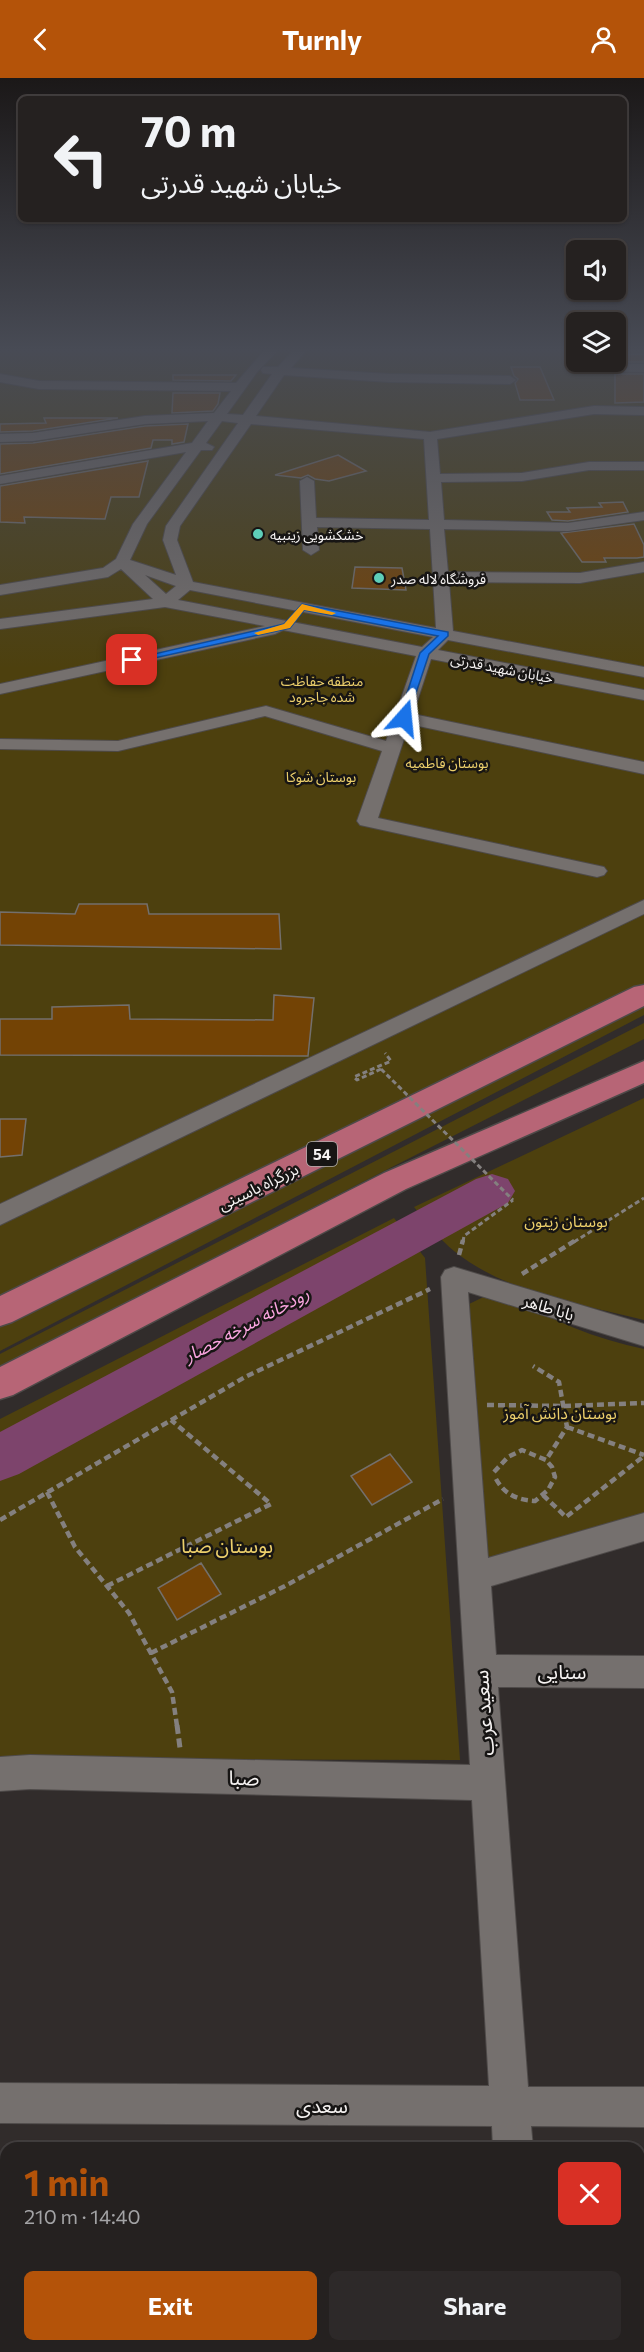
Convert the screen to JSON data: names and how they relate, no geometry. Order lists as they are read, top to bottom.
{
  "streets": {
    "highway": ["54", "بزرگراه یاسینی"],
    "street": [
      "خیابان شهید قدرتی",
      "بابا طاهر",
      "سنایی",
      "سعید عرب",
      "صبا",
      "سعدی"
    ]
  },
  "crossings": [
    ["بابا طاهر", "سعید عرب"],
    ["سنایی", "سعید عرب"],
    ["سعید عرب", "صبا"],
    ["سعید عرب", "سعدی"]
  ],
  "water": ["رودخانه سرخه حصار"],
  "parks": [
    "منطقه حفاظت شده جاجرود",
    "بوستان فاطمیه",
    "بوستان شوکا",
    "بوستان زیتون",
    "بوستان دانش آموز",
    "بوستان صبا"
  ],
  "places": ["خشکشویی زینبیه", "فروشگاه لاله صدر"],
  "page": {
    "header": "Turnly",
    "turn": ["70 m", "خیابان شهید قدرتی"],
    "heading": ["1 min", "210 m · 14:40"],
    "buttons": ["Exit", "Share"]
  }
}
